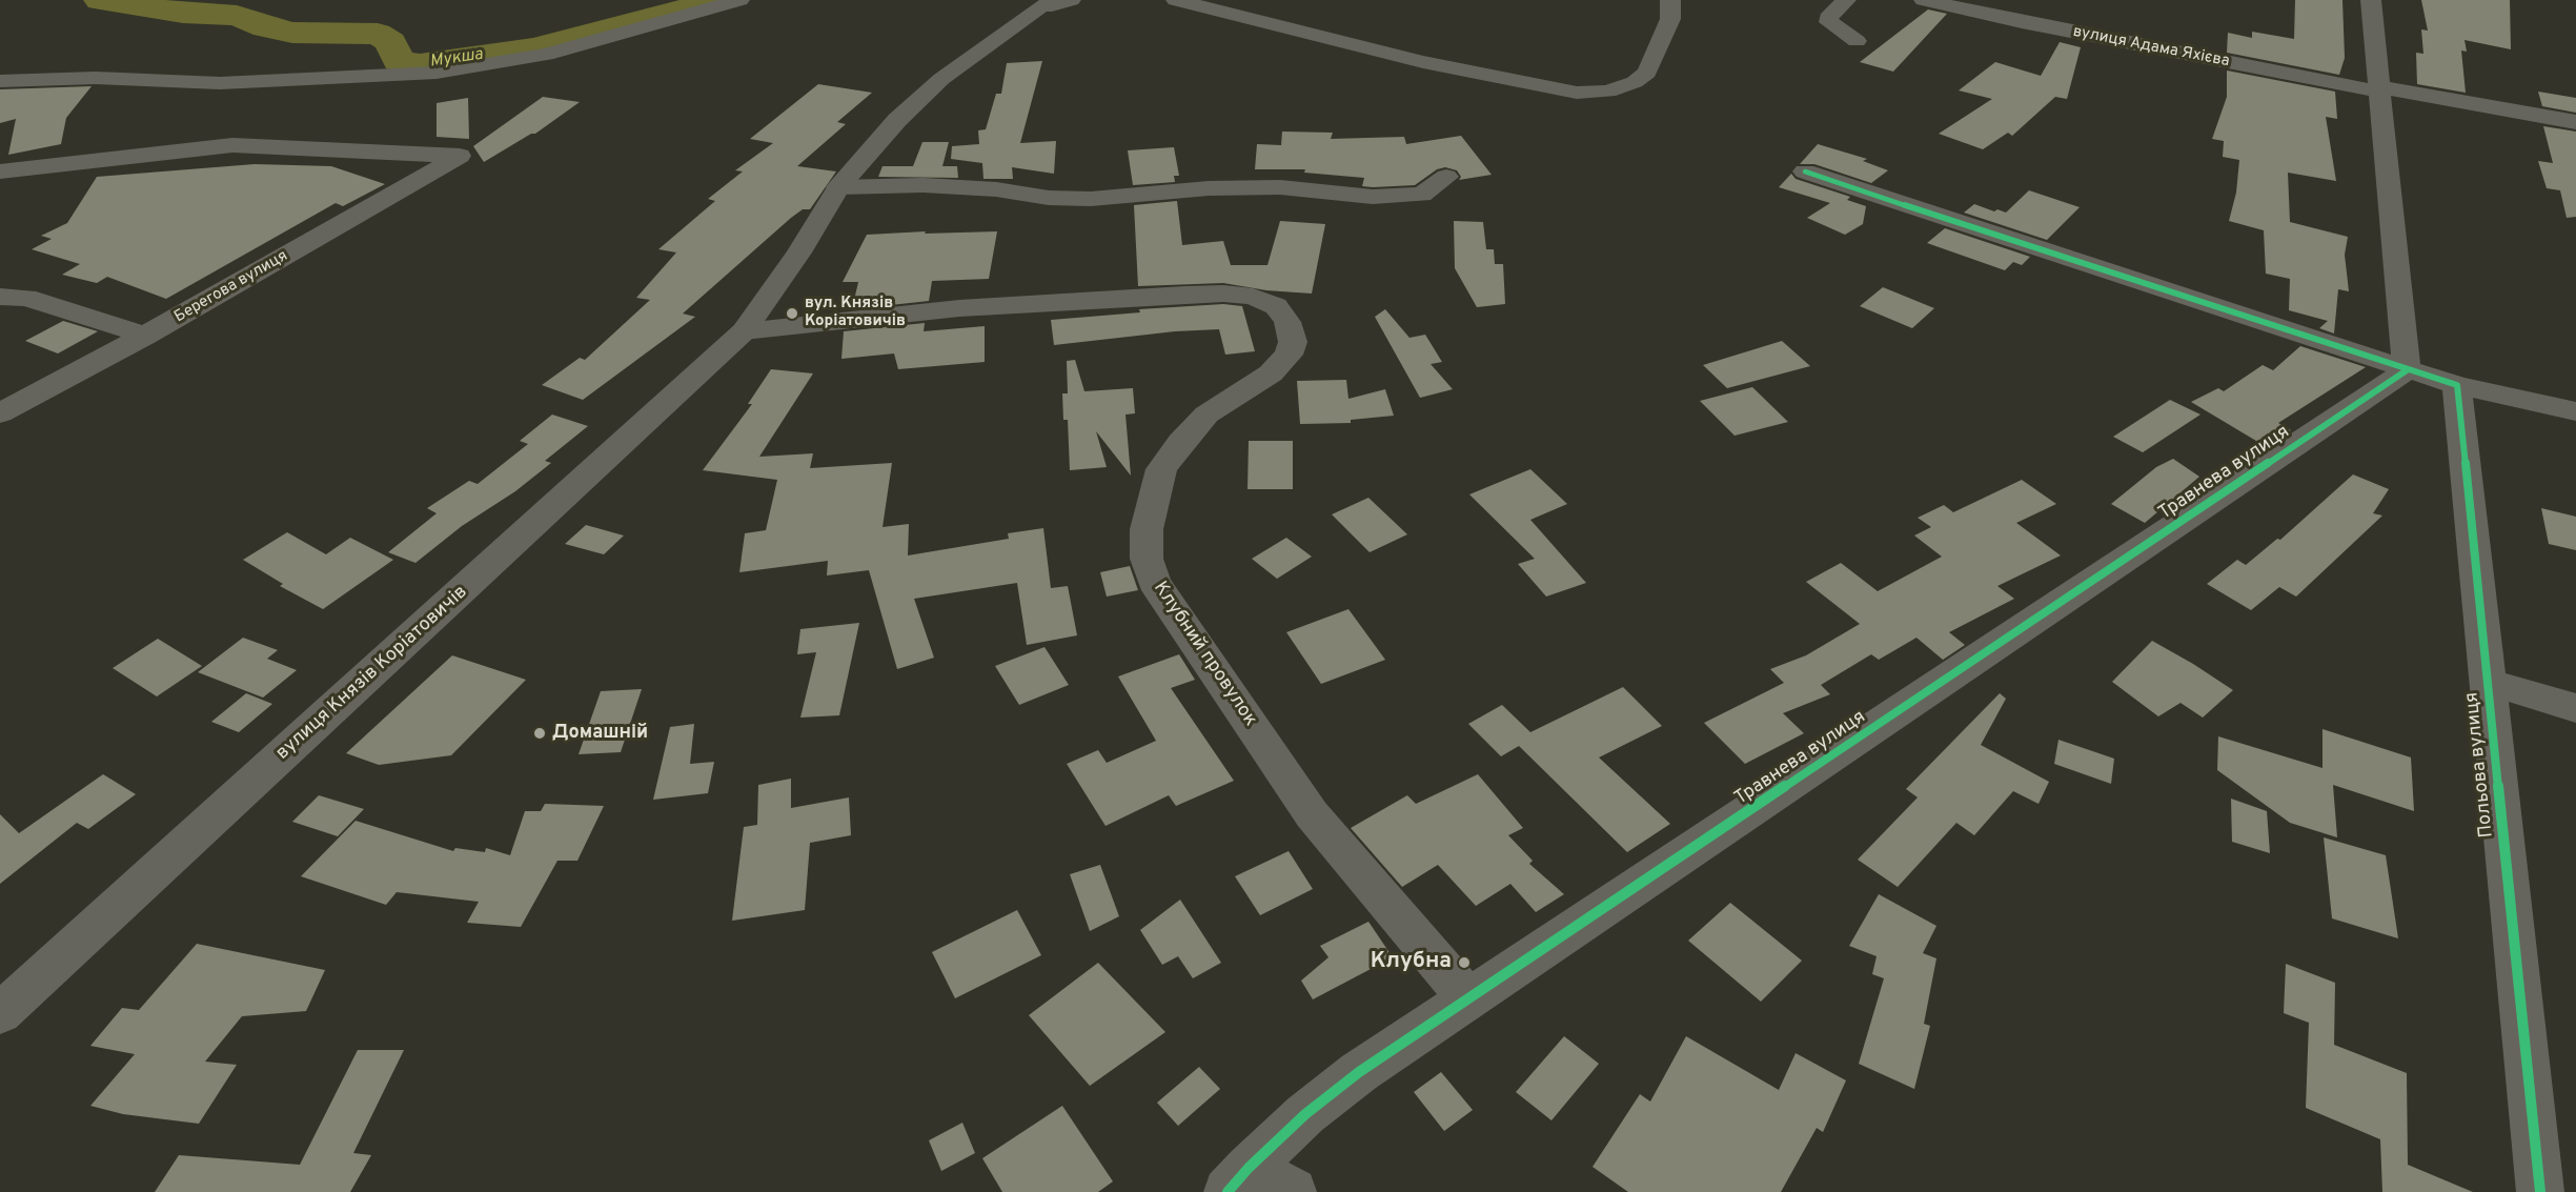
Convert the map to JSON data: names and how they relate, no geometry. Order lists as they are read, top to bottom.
{
  "streets": {
    "street": [
      "вулиця Адама Яхієва",
      "Берегова вулиця",
      "Травнева вулиця",
      "Клубний провулок",
      "вулиця Князів Коріатовичів",
      "Польова вулиця"
    ]
  },
  "crossings": [
    ["Травнева вулиця", "Клубний провулок"],
    ["Клубний провулок", "вулиця Князів Коріатовичів"]
  ],
  "water": ["Мукша"],
  "places": ["вул. Князів Коріатовичів", "Домашній", "Клубна"]
}
